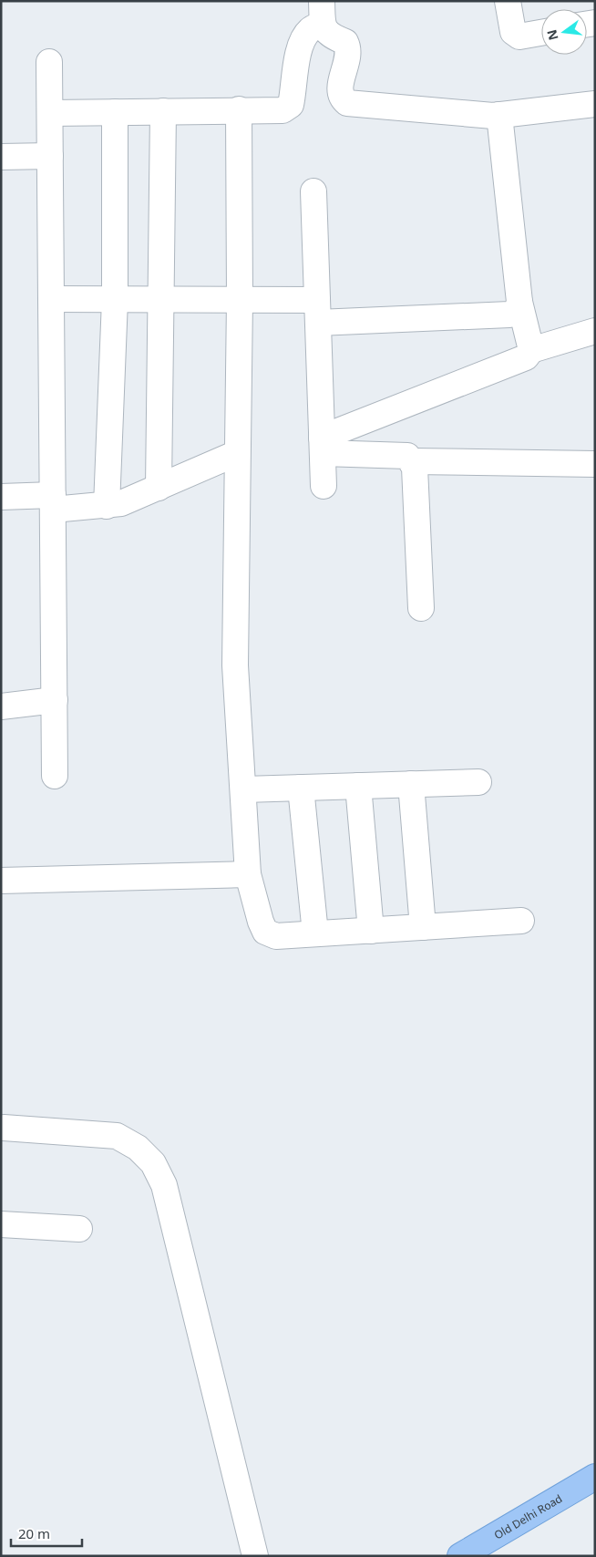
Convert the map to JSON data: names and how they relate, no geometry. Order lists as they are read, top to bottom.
{
  "streets": {
    "main road": ["Old Delhi Road"]
  },
  "scale_bar": "20 m",
  "north": "left"
}
